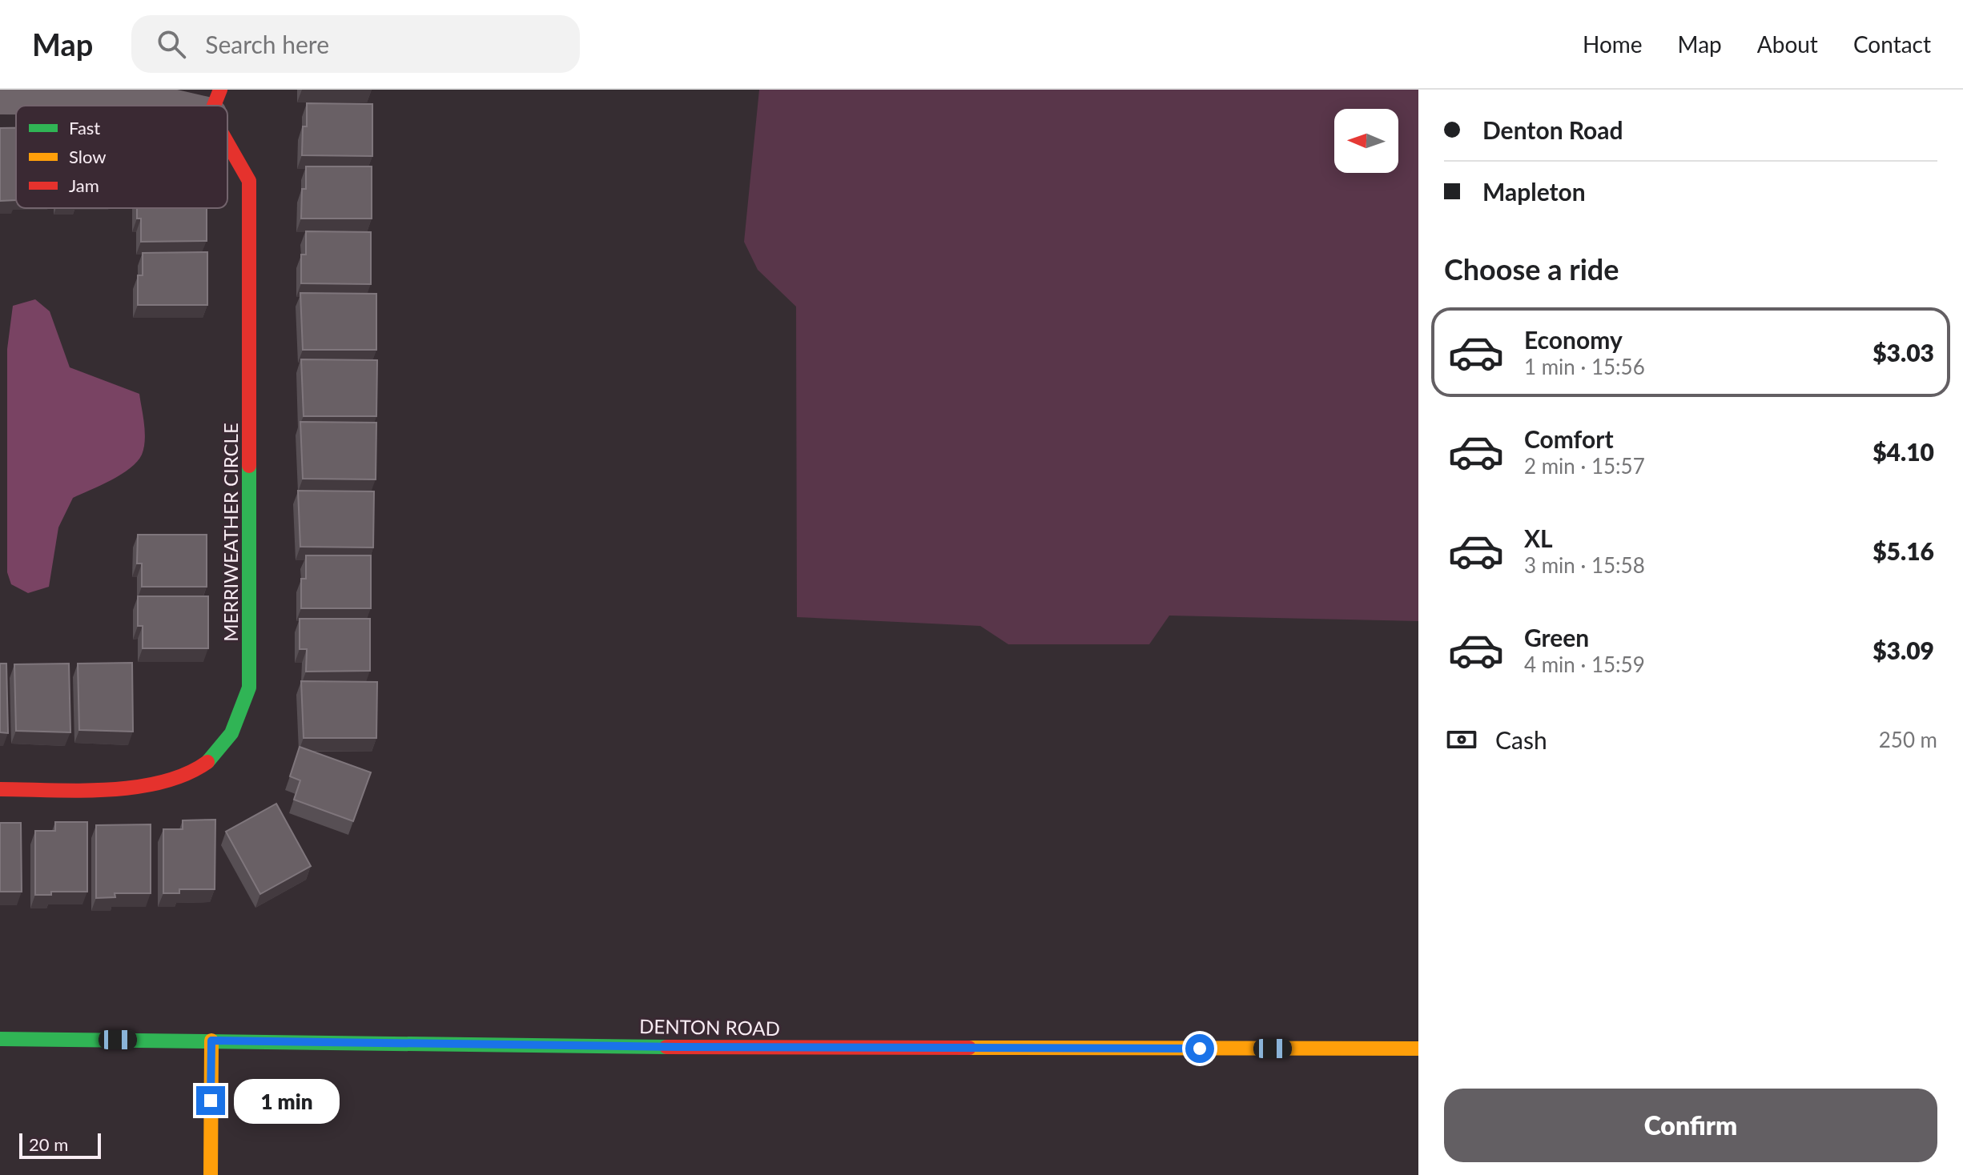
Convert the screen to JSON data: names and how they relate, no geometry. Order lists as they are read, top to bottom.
{
  "streets": {
    "street": ["MERRIWEATHER CIRCLE", "DENTON ROAD"]
  },
  "legend": ["Fast", "Slow", "Jam"],
  "scale_bar": "20 m",
  "north": "left",
  "page": {
    "header": "Map",
    "search": "Search here",
    "nav": [
      "Home",
      "Map",
      "About",
      "Contact"
    ],
    "banner": ["Denton Road", "Mapleton"],
    "heading": "Choose a ride",
    "list": [
      {
        "name": "Economy",
        "note": "1 min · 15:56",
        "value": "$3.03"
      },
      {
        "name": "Comfort",
        "note": "2 min · 15:57",
        "value": "$4.10"
      },
      {
        "name": "XL",
        "note": "3 min · 15:58",
        "value": "$5.16"
      },
      {
        "name": "Green",
        "note": "4 min · 15:59",
        "value": "$3.09"
      }
    ],
    "pay": ["Cash", "250 m"],
    "buttons": "Confirm",
    "bubble": "1 min",
    "scale": "20 m"
  }
}
